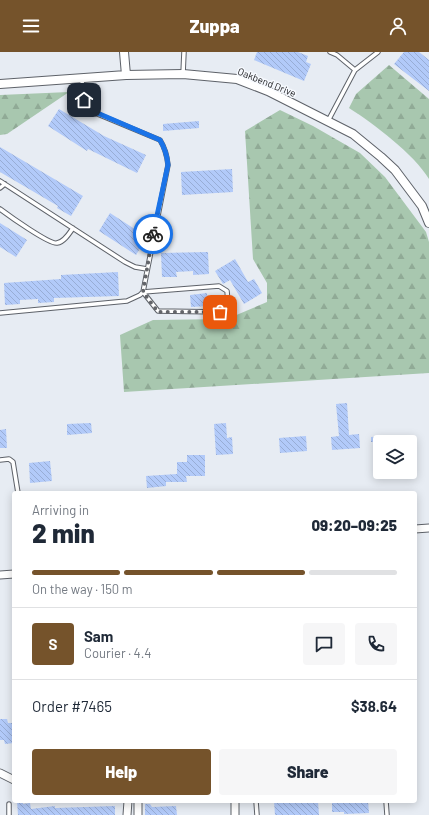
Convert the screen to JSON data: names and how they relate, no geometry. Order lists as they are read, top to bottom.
{
  "streets": {
    "street": ["Oakbend Drive"]
  },
  "page": {
    "header": "Zuppa",
    "heading": ["2 min", "Arriving in", "09:20–09:25"],
    "panel": [
      "Sam",
      "Courier · 4.4",
      "Order #7465",
      "$38.64"
    ],
    "bar": "On the way · 150 m",
    "round": "S",
    "buttons": ["Help", "Share"]
  }
}
